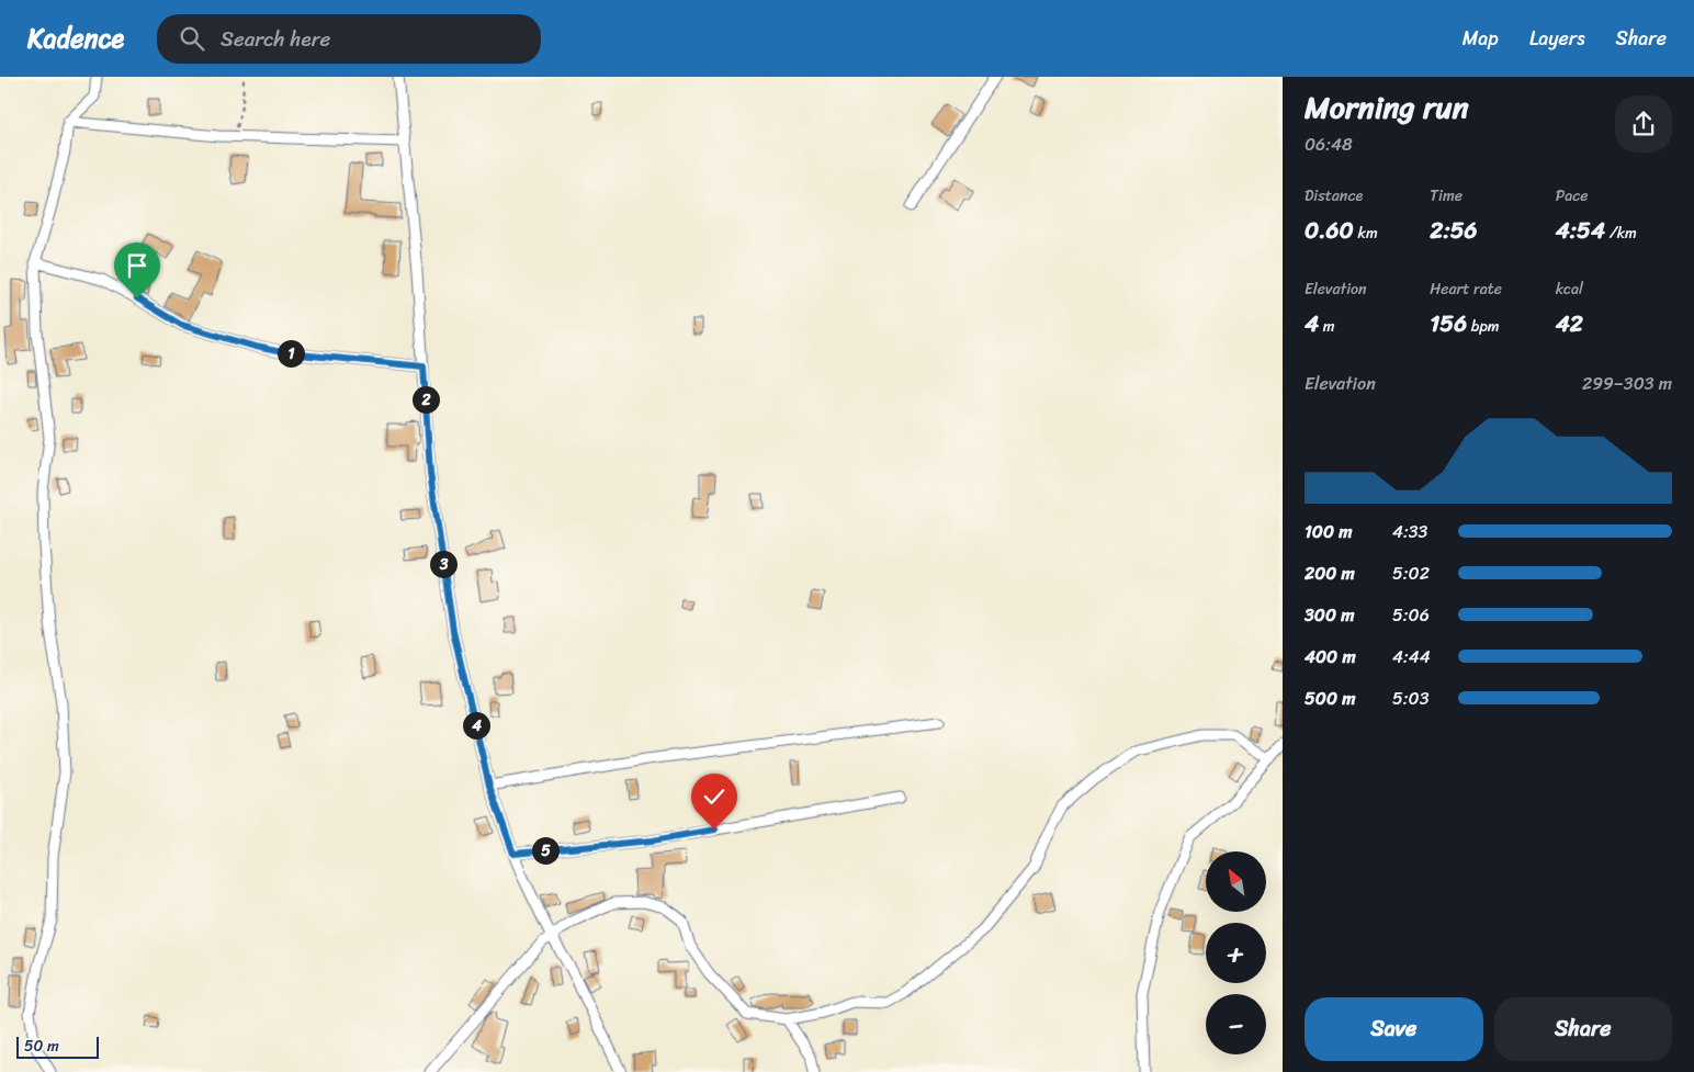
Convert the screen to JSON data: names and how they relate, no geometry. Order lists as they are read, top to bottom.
{
  "scale_bar": "50 m",
  "north": "top left",
  "page": {
    "header": "Kadence",
    "search": "Search here",
    "nav": ["Map", "Layers", "Share"],
    "heading": ["Morning run", "06:48"],
    "stats": [
      ["Distance", "0.60 km"],
      ["Time", "2:56"],
      ["Pace", "4:54 /km"],
      ["Elevation", "4 m"],
      ["Heart rate", "156 bpm"],
      ["kcal", "42"]
    ],
    "pins": [
      "1",
      "2",
      "3",
      "4",
      "5"
    ],
    "chart": ["Elevation", "299–303 m"],
    "list": [
      {
        "name": "100 m",
        "note": "4:33"
      },
      {
        "name": "200 m",
        "note": "5:02"
      },
      {
        "name": "300 m",
        "note": "5:06"
      },
      {
        "name": "400 m",
        "note": "4:44"
      },
      {
        "name": "500 m",
        "note": "5:03"
      }
    ],
    "map_buttons": ["+", "−"],
    "buttons": ["Save", "Share"],
    "scale": "50 m"
  }
}
